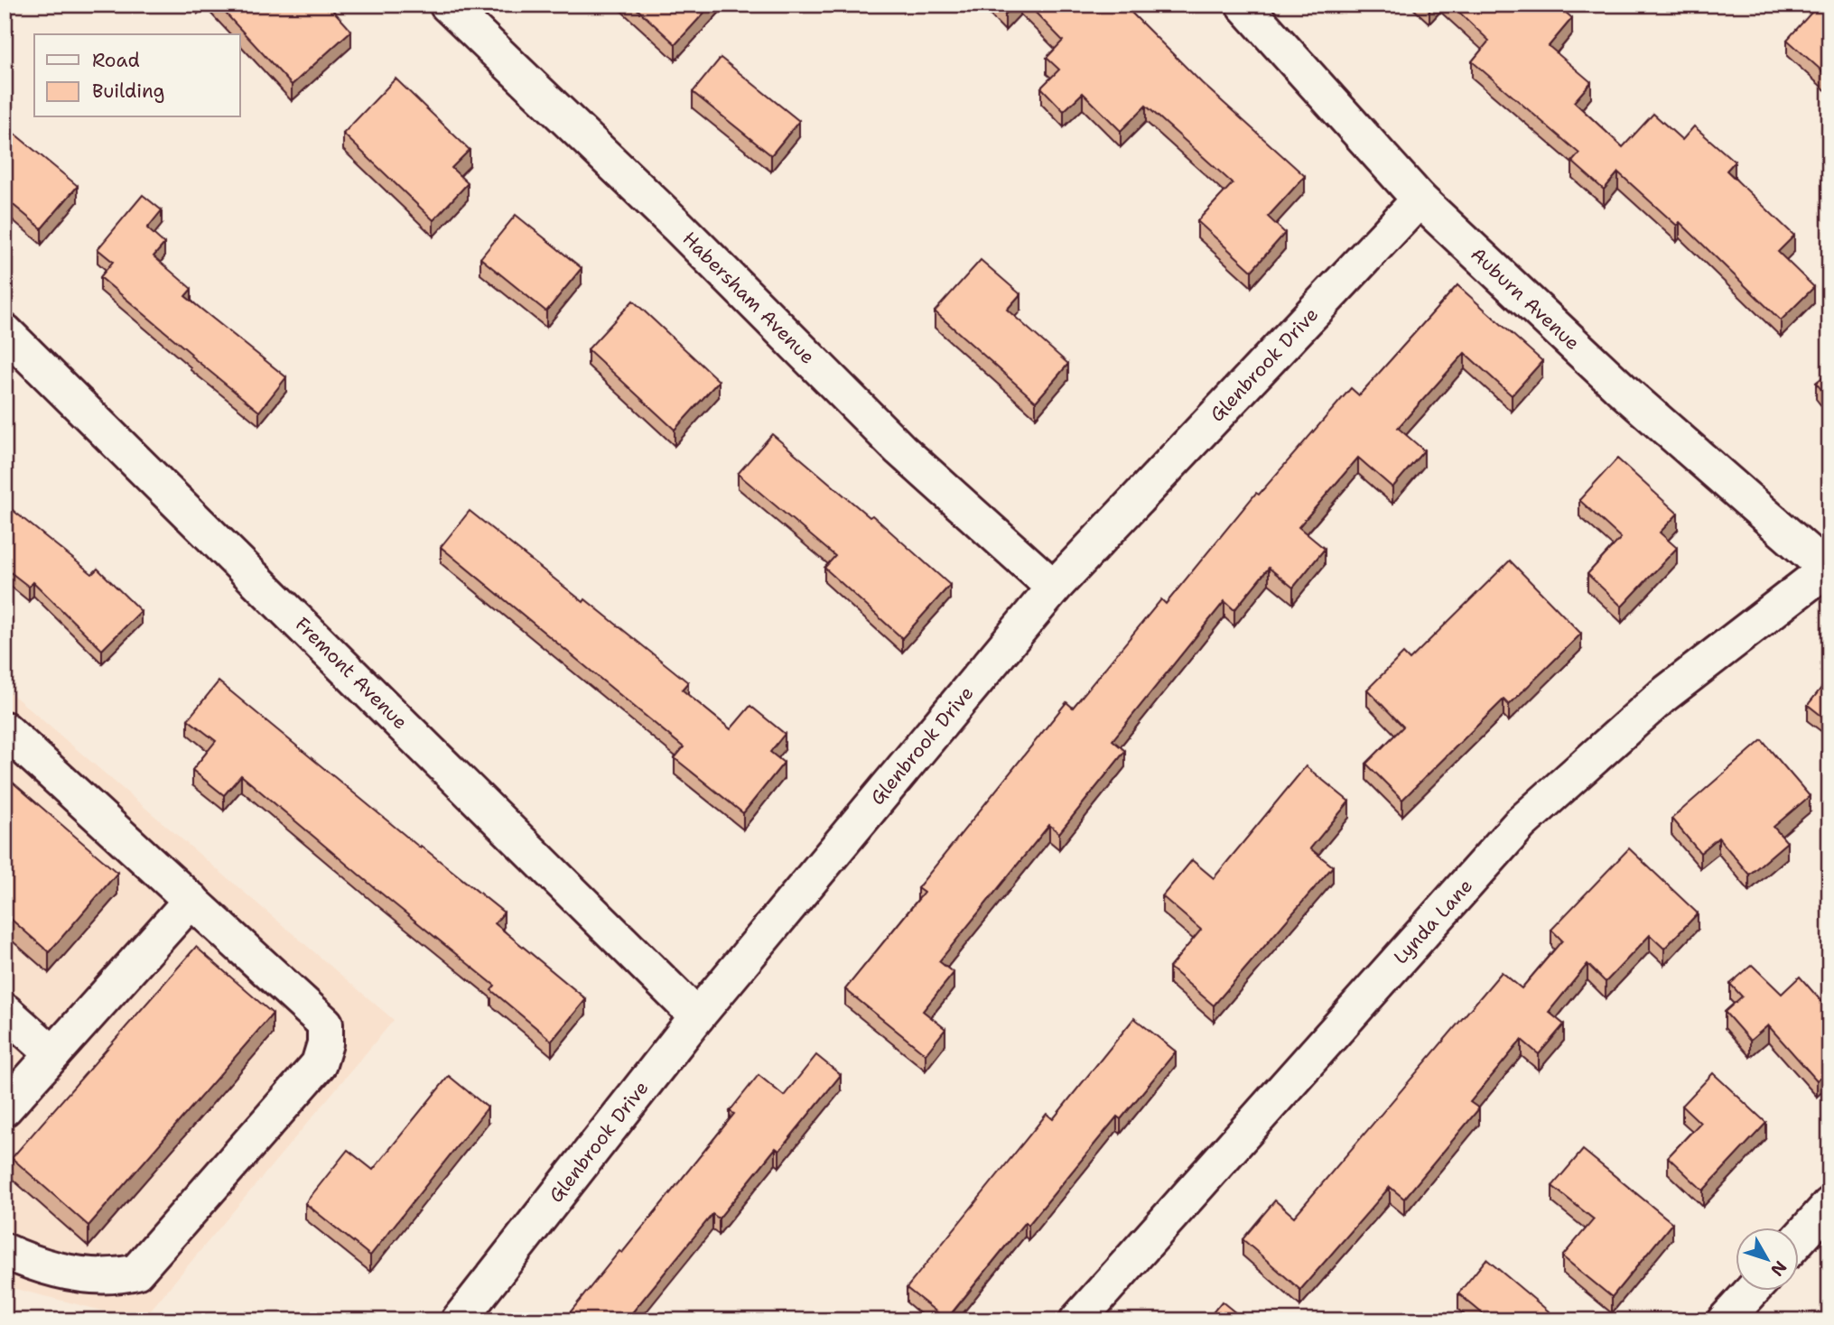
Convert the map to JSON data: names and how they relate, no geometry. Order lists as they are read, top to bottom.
{
  "streets": {
    "street": [
      "Habersham Avenue",
      "Auburn Avenue",
      "Glenbrook Drive",
      "Fremont Avenue",
      "Lynda Lane"
    ]
  },
  "crossings": [
    ["Habersham Avenue", "Glenbrook Drive"],
    ["Auburn Avenue", "Glenbrook Drive"],
    ["Auburn Avenue", "Lynda Lane"],
    ["Glenbrook Drive", "Fremont Avenue"]
  ],
  "legend": ["Road", "Building"],
  "north": "bottom right"
}
